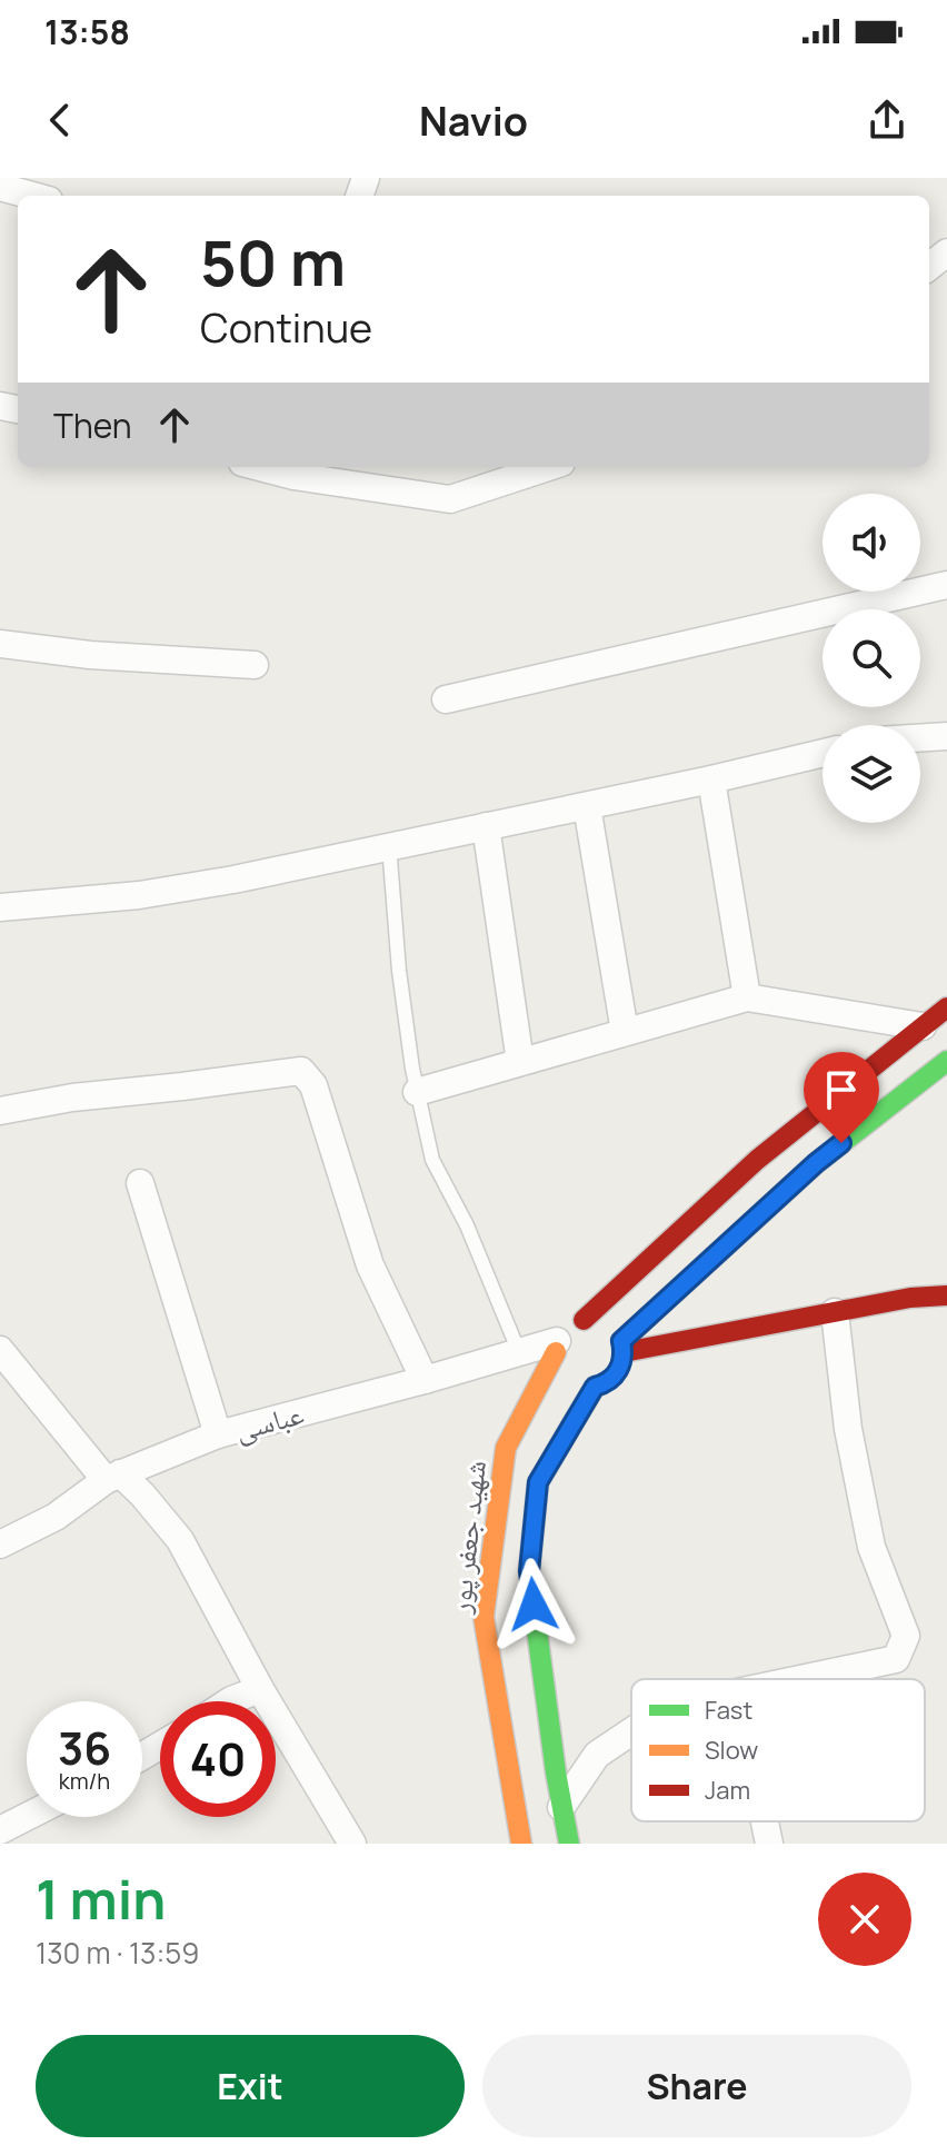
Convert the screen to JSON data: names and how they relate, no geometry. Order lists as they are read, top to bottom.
{
  "streets": {
    "street": ["عباسی", "شهید جعفر پور"]
  },
  "crossings": [
    ["عباسی", "شهید جعفر پور"]
  ],
  "legend": ["Fast", "Slow", "Jam"],
  "page": {
    "status": "13:58",
    "header": "Navio",
    "turn": ["50 m", "Continue"],
    "then": "Then",
    "speed": "36 km/h",
    "limit": "40",
    "heading": ["1 min", "130 m · 13:59"],
    "buttons": ["Exit", "Share"]
  }
}
